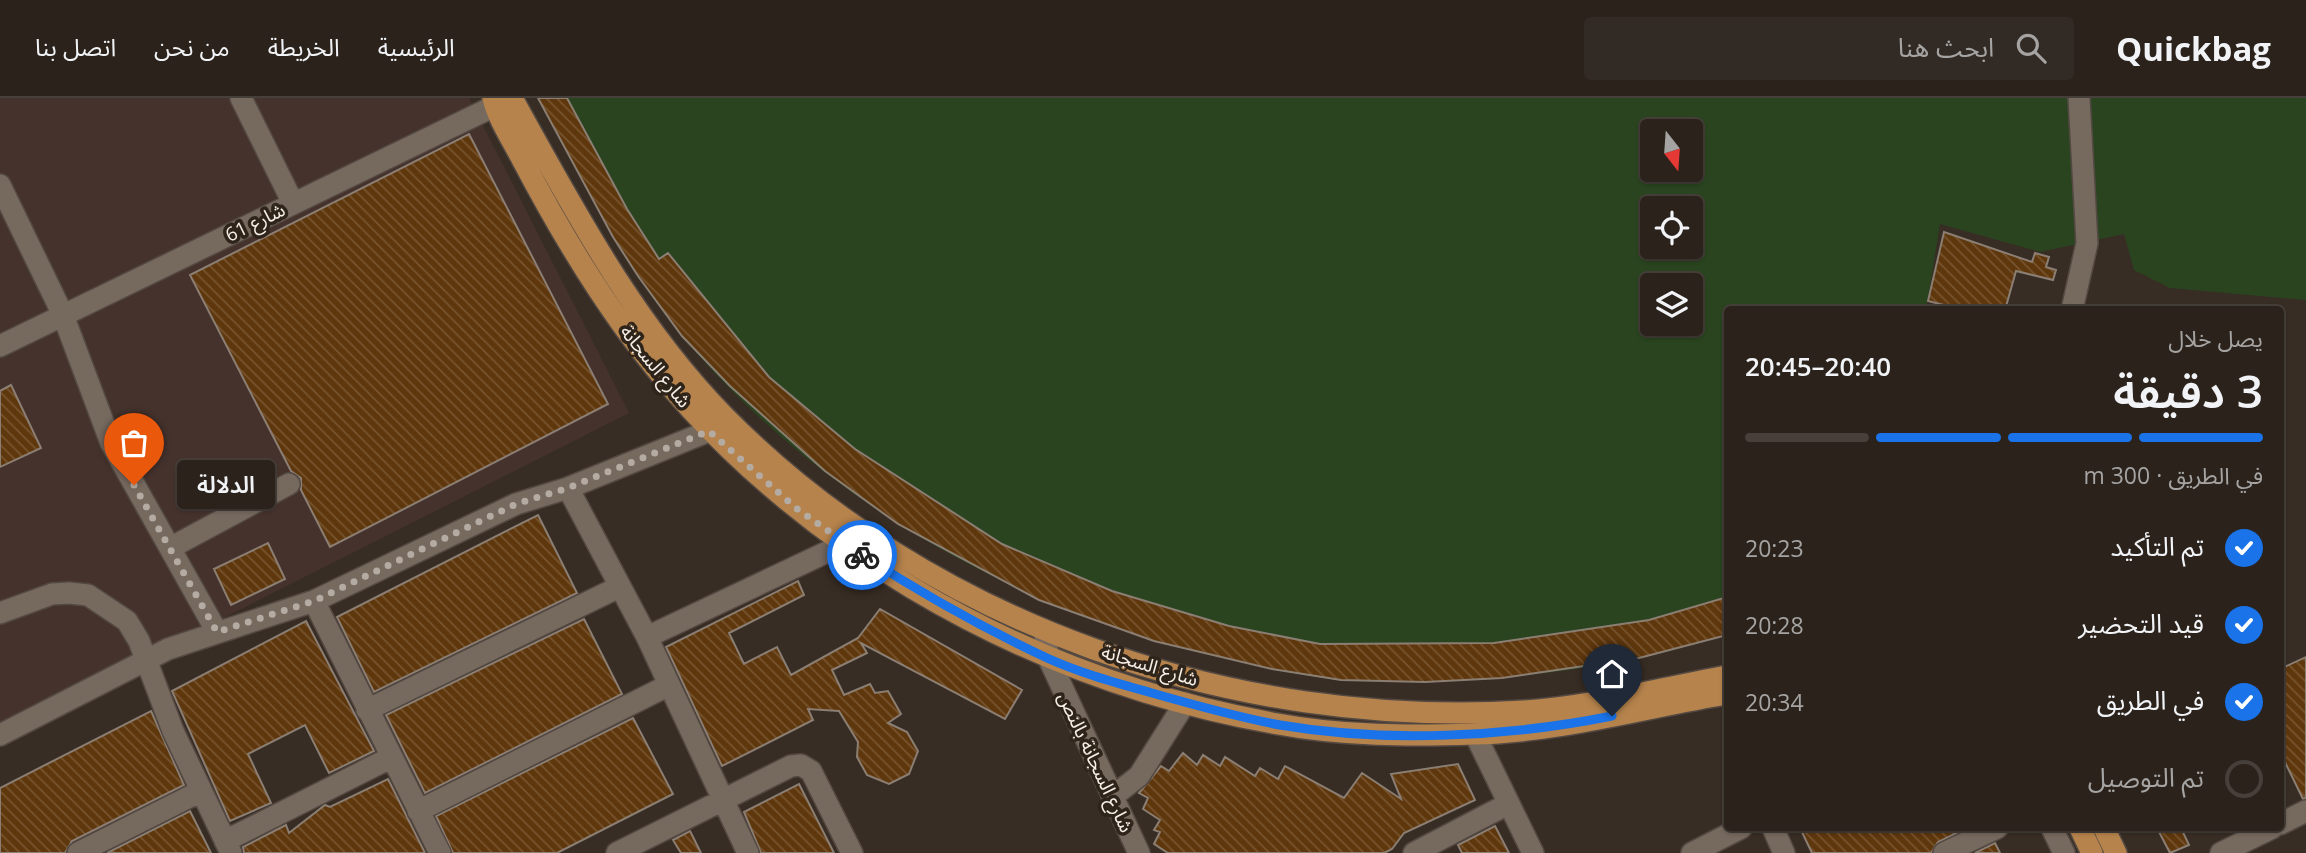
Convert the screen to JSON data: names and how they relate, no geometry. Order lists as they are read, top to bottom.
{
  "streets": {
    "main road": ["شارع السجانة"],
    "street": ["شارع 61", "شارع السجانة بالنص"]
  },
  "crossings": [
    ["شارع 61", "شارع السجانة"],
    ["شارع السجانة", "شارع السجانة بالنص"]
  ],
  "places": ["الدلالة"],
  "north": "bottom",
  "page": {
    "header": "Quickbag",
    "search": "ابحث هنا",
    "nav": [
      "الرئيسية",
      "الخريطة",
      "من نحن",
      "اتصل بنا"
    ],
    "heading": ["3 دقيقة", "يصل خلال", "20:40–20:45"],
    "bar": "في الطريق · 300 m",
    "bubble": "الدلالة",
    "list": [
      ["تم التأكيد", "20:23"],
      ["قيد التحضير", "20:28"],
      ["في الطريق", "20:34"],
      "تم التوصيل"
    ]
  }
}
